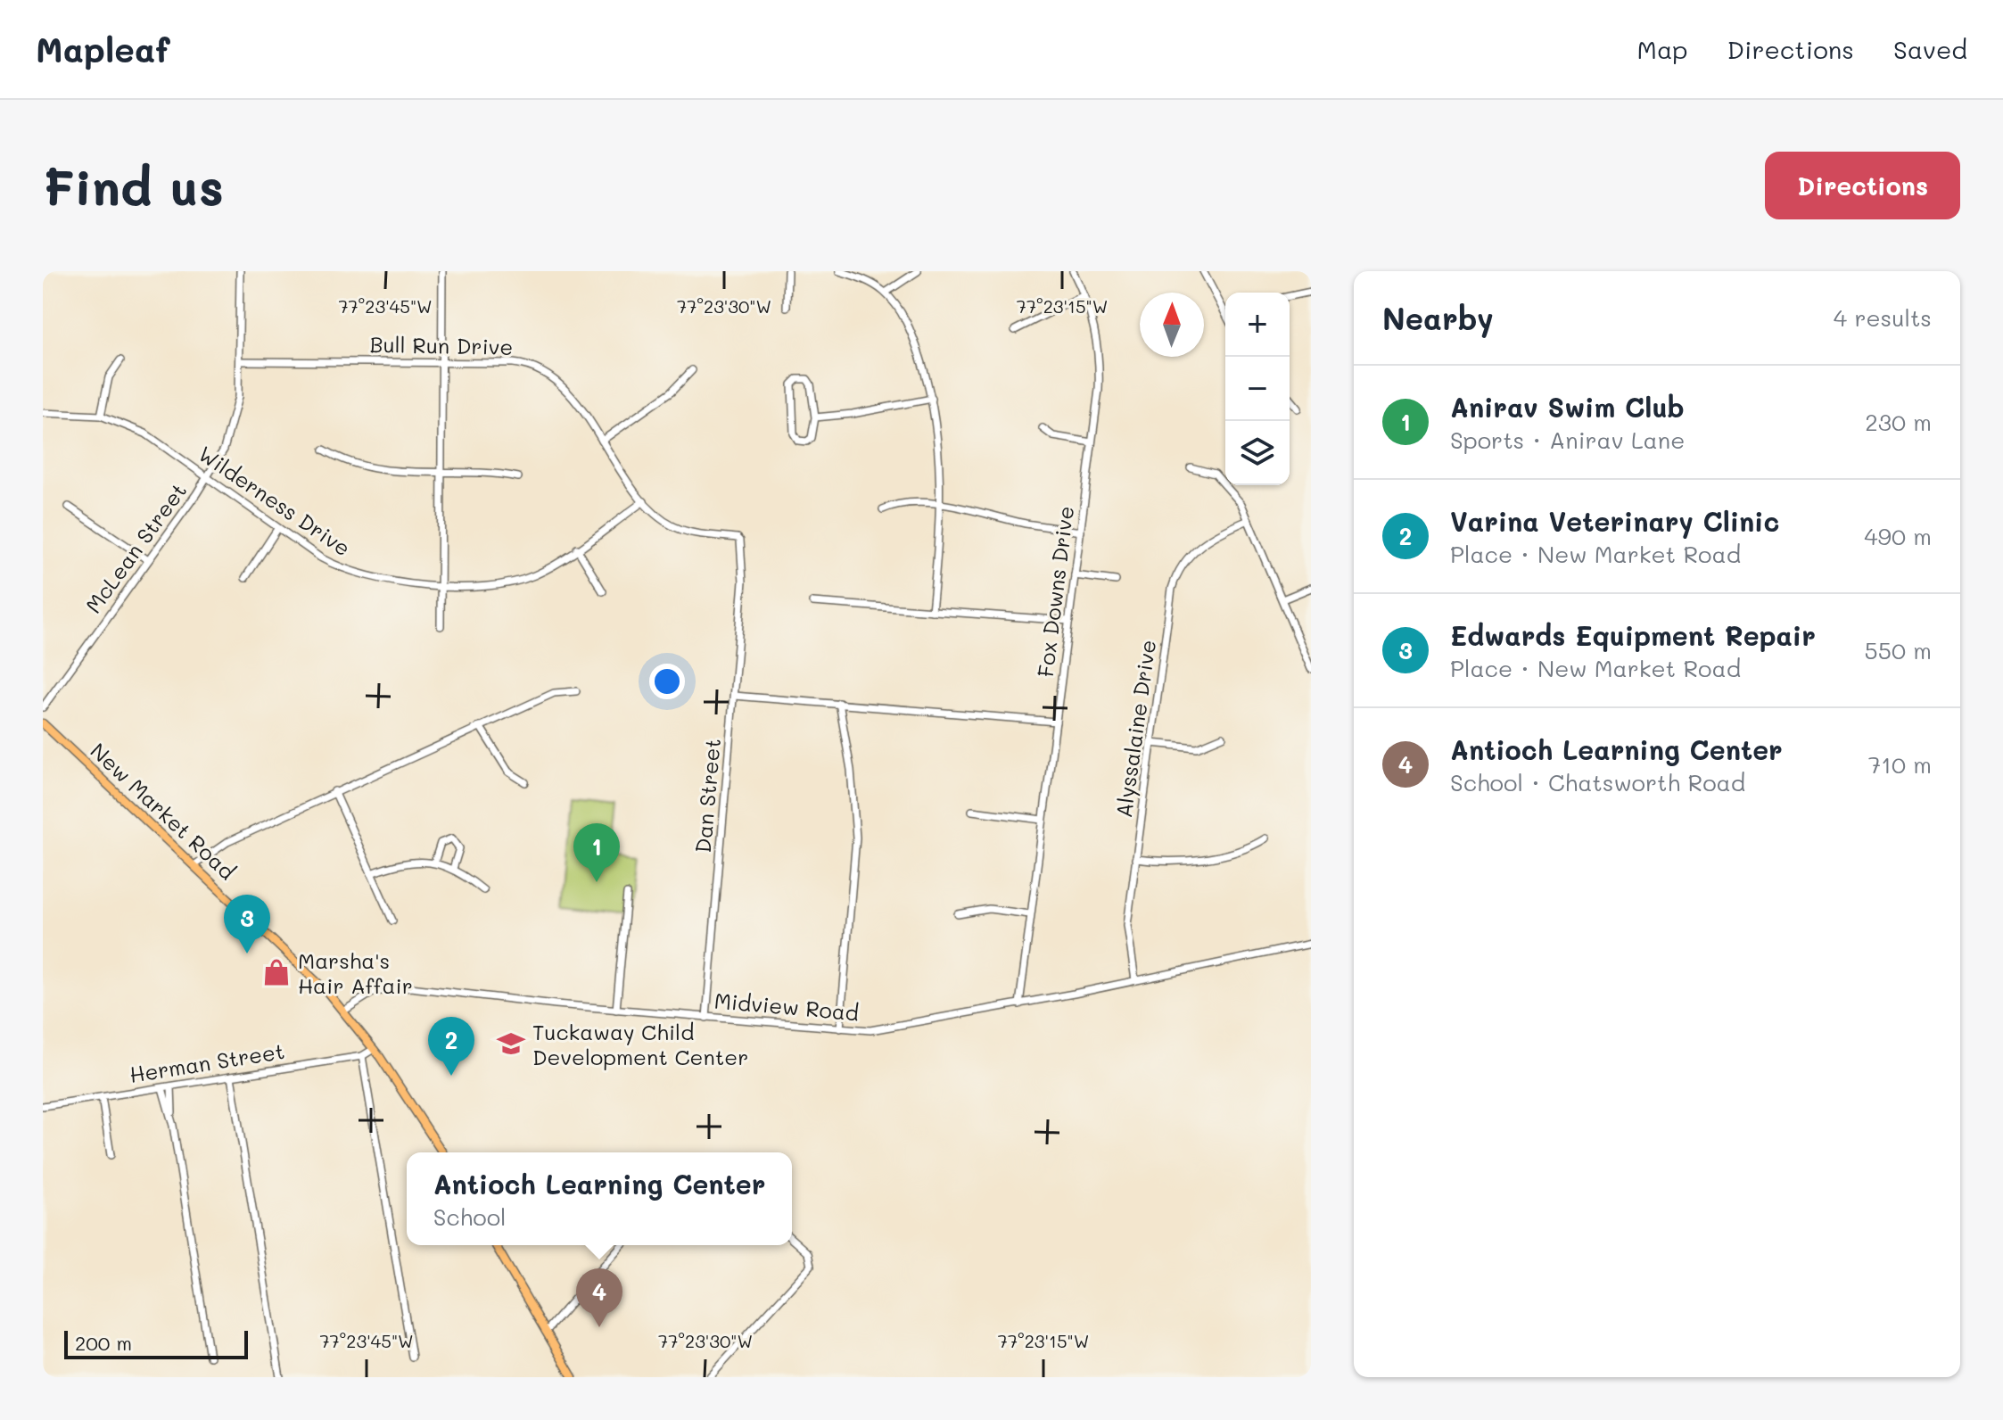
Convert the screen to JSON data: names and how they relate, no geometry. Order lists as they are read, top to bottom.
{
  "streets": {
    "main road": ["New Market Road"],
    "street": [
      "Bull Run Drive",
      "Wilderness Drive",
      "McLean Street",
      "Fox Downs Drive",
      "Alyssalaine Drive",
      "Dan Street",
      "Midview Road",
      "Herman Street"
    ]
  },
  "crossings": [
    ["Bull Run Drive", "Wilderness Drive"],
    ["Bull Run Drive", "McLean Street"],
    ["Bull Run Drive", "Dan Street"],
    ["Wilderness Drive", "McLean Street"],
    ["Fox Downs Drive", "Midview Road"],
    ["Alyssalaine Drive", "Midview Road"],
    ["Dan Street", "Midview Road"],
    ["New Market Road", "Midview Road"],
    ["New Market Road", "Herman Street"]
  ],
  "places": {
    "shop": ["Marsha's Hair Affair"],
    "school or university": ["Tuckaway Child Development Center"]
  },
  "scale_bar": "200 m",
  "north": "top",
  "page": {
    "header": "Mapleaf",
    "nav": ["Map", "Directions", "Saved"],
    "buttons": "Directions",
    "title": "Find us",
    "heading": ["Nearby", "4 results"],
    "map_buttons": ["+", "−"],
    "list": [
      {
        "mark": "1",
        "name": "Anirav Swim Club",
        "note": "Sports · Anirav Lane",
        "value": "230 m"
      },
      {
        "mark": "2",
        "name": "Varina Veterinary Clinic",
        "note": "Place · New Market Road",
        "value": "490 m"
      },
      {
        "mark": "3",
        "name": "Edwards Equipment Repair",
        "note": "Place · New Market Road",
        "value": "550 m"
      },
      {
        "mark": "4",
        "name": "Antioch Learning Center",
        "note": "School · Chatsworth Road",
        "value": "710 m"
      }
    ],
    "pins": [
      "1",
      "3",
      "2",
      "4"
    ],
    "popup": ["Antioch Learning Center", "School"],
    "scale": "200 m"
  },
  "coordinates": ["77°23'45\"W", "77°23'30\"W", "77°23'15\"W"]
}
